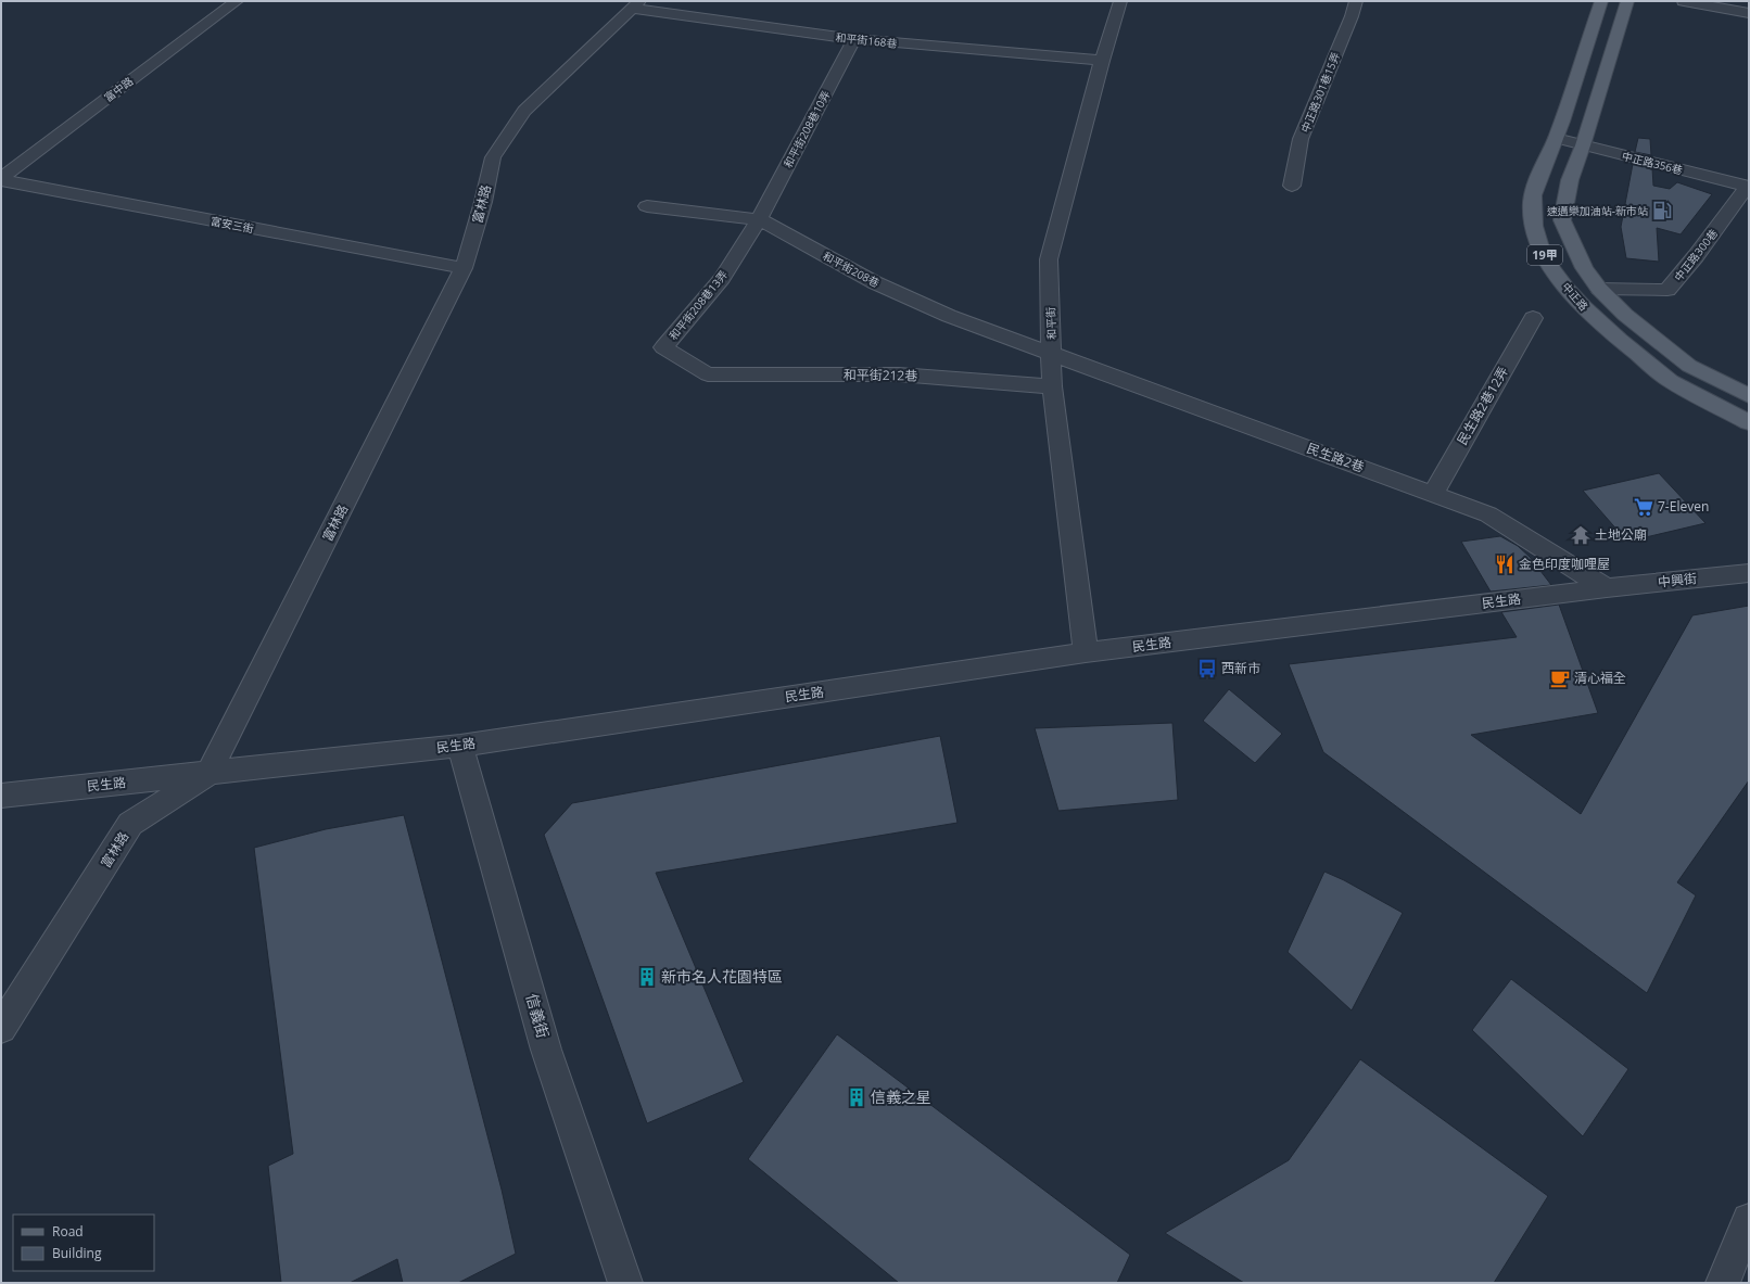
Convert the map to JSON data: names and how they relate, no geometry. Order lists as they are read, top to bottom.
{
  "streets": {
    "main road": ["19甲", "中正路"],
    "street": [
      "和平街168巷",
      "富中路",
      "中正路301巷15弄",
      "和平街208巷10弄",
      "中正路356巷",
      "富林路",
      "富安三街",
      "中正路300巷",
      "和平街208巷",
      "和平街208巷13弄",
      "和平街",
      "和平街212巷",
      "民生路2巷12弄",
      "民生路2巷",
      "中興街",
      "民生路",
      "信義街"
    ]
  },
  "crossings": [
    ["和平街168巷", "和平街208巷10弄"],
    ["和平街168巷", "富林路"],
    ["和平街168巷", "和平街"],
    ["富中路", "富安三街"],
    ["和平街208巷10弄", "和平街208巷"],
    ["和平街208巷10弄", "和平街208巷13弄"],
    ["中正路356巷", "中正路300巷"],
    ["中正路356巷", "中正路"],
    ["富林路", "富安三街"],
    ["富林路", "民生路"],
    ["中正路300巷", "中正路"],
    ["和平街208巷", "和平街208巷13弄"],
    ["和平街208巷", "和平街"],
    ["和平街208巷", "民生路2巷"],
    ["和平街208巷13弄", "和平街212巷"],
    ["和平街", "和平街212巷"],
    ["和平街", "民生路2巷"],
    ["和平街", "民生路"],
    ["民生路2巷12弄", "民生路2巷"],
    ["民生路2巷", "中興街"],
    ["民生路2巷", "民生路"],
    ["中興街", "民生路"],
    ["民生路", "信義街"]
  ],
  "places": {
    "fuel station": ["速邁樂加油站-新市站"],
    "supermarket": ["7-Eleven"],
    "temple": ["土地公廟"],
    "restaurant": ["金色印度咖哩屋"],
    "bus stop": ["西新市"],
    "cafe": ["清心福全"],
    "building": ["新市名人花園特區", "信義之星"]
  },
  "legend": ["Road", "Building"]
}
